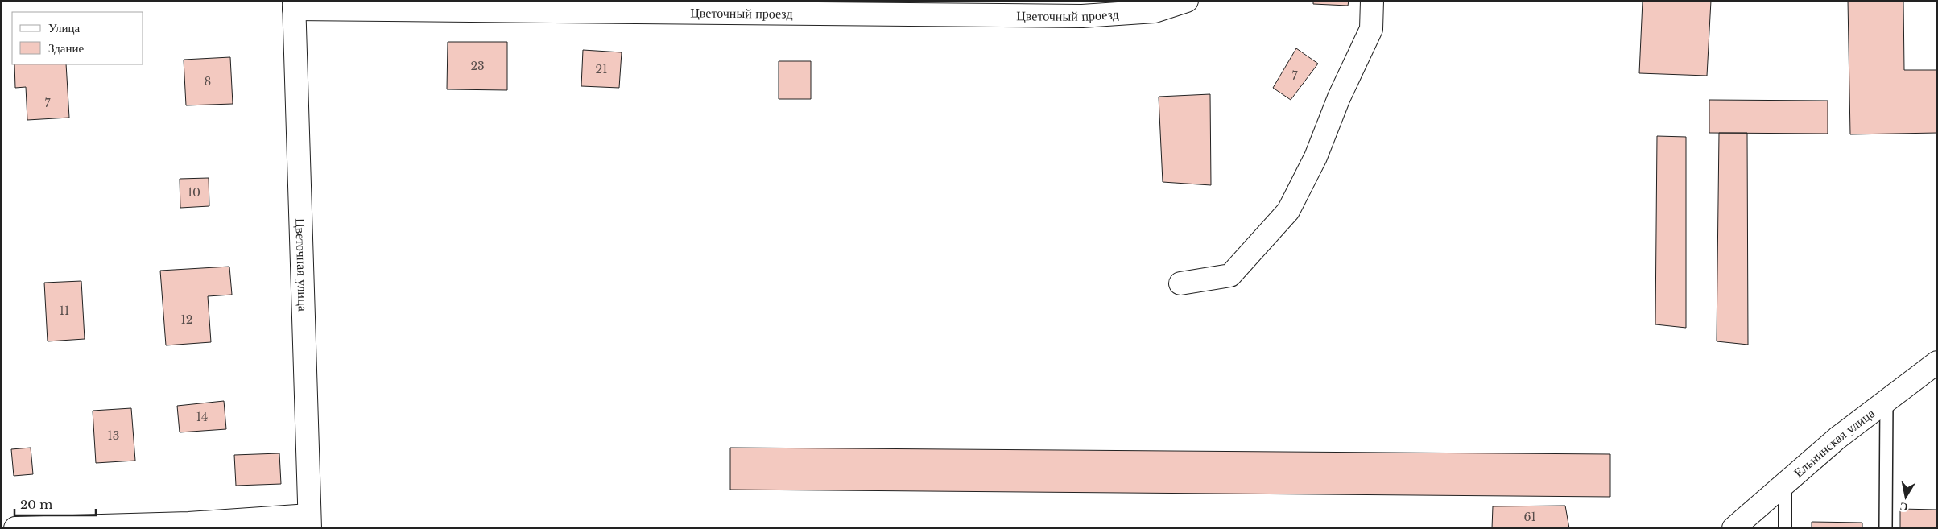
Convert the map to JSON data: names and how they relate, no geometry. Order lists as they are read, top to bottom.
{
  "streets": {
    "street": ["Цветочный проезд", "Цветочная улица", "Ельнинская улица"]
  },
  "crossings": [
    ["Цветочный проезд", "Цветочная улица"]
  ],
  "house_numbers": [
    "23",
    "21",
    "7",
    "8",
    "7",
    "10",
    "11",
    "12",
    "14",
    "13",
    "61"
  ],
  "legend": ["Улица", "Здание"],
  "scale_bar": "20 m",
  "north": "bottom"
}
